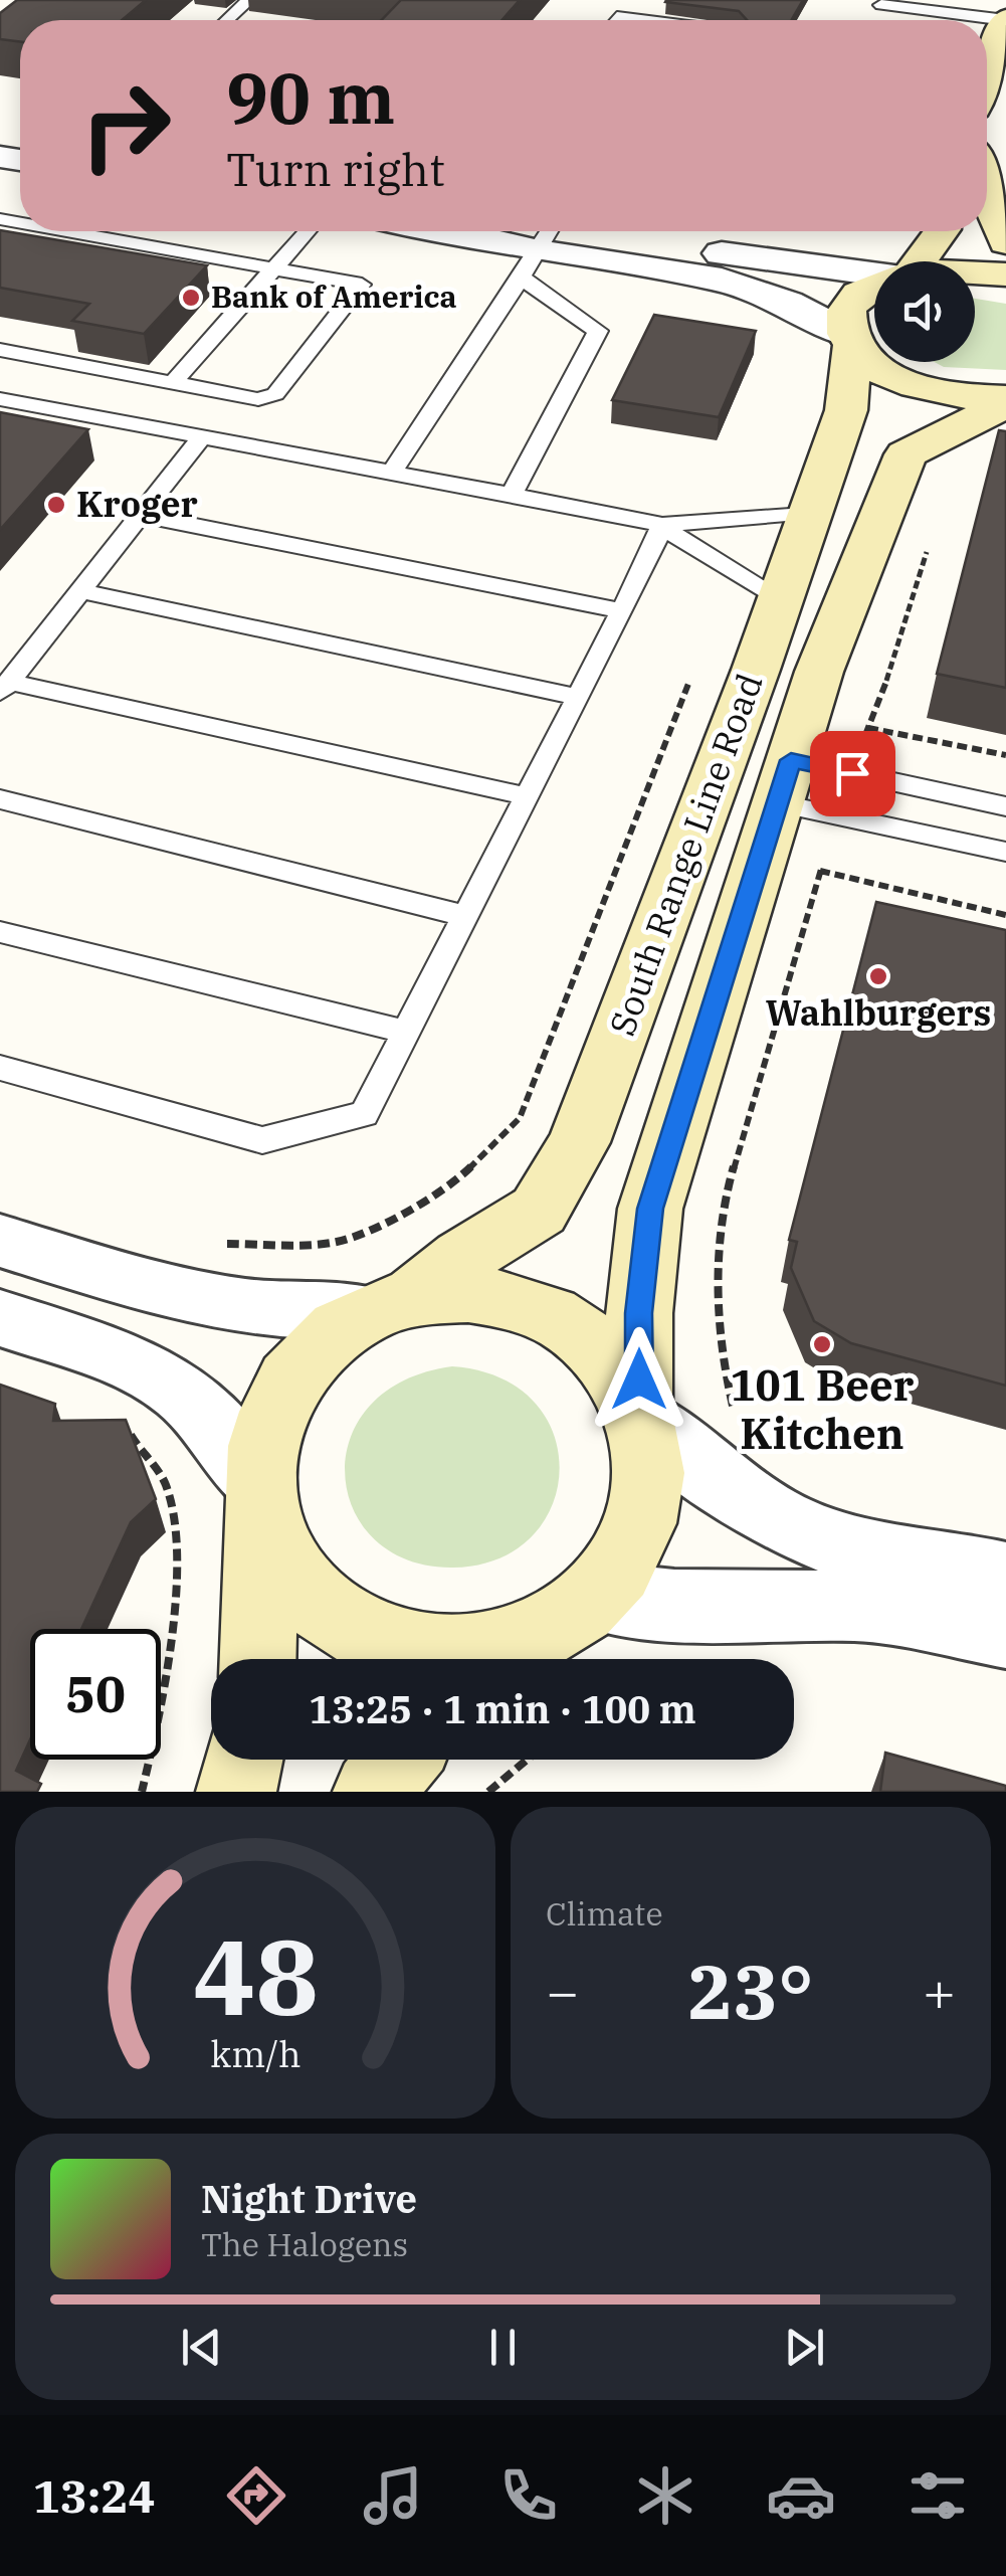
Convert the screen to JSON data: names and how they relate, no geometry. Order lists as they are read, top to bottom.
{
  "streets": {
    "main road": ["South Range Line Road"]
  },
  "places": [
    "Bank of America",
    "Kroger",
    "Wahlburgers",
    "101 Beer Kitchen"
  ],
  "page": {
    "turn": ["90 m", "Turn right"],
    "limit": "50",
    "trip": "13:25 · 1 min · 100 m",
    "tile": "Climate",
    "heat": ["−", "23°", "+"],
    "song": ["Night Drive", "The Halogens"],
    "tabs": "13:24",
    "gauge": ["48", "km/h"]
  }
}
